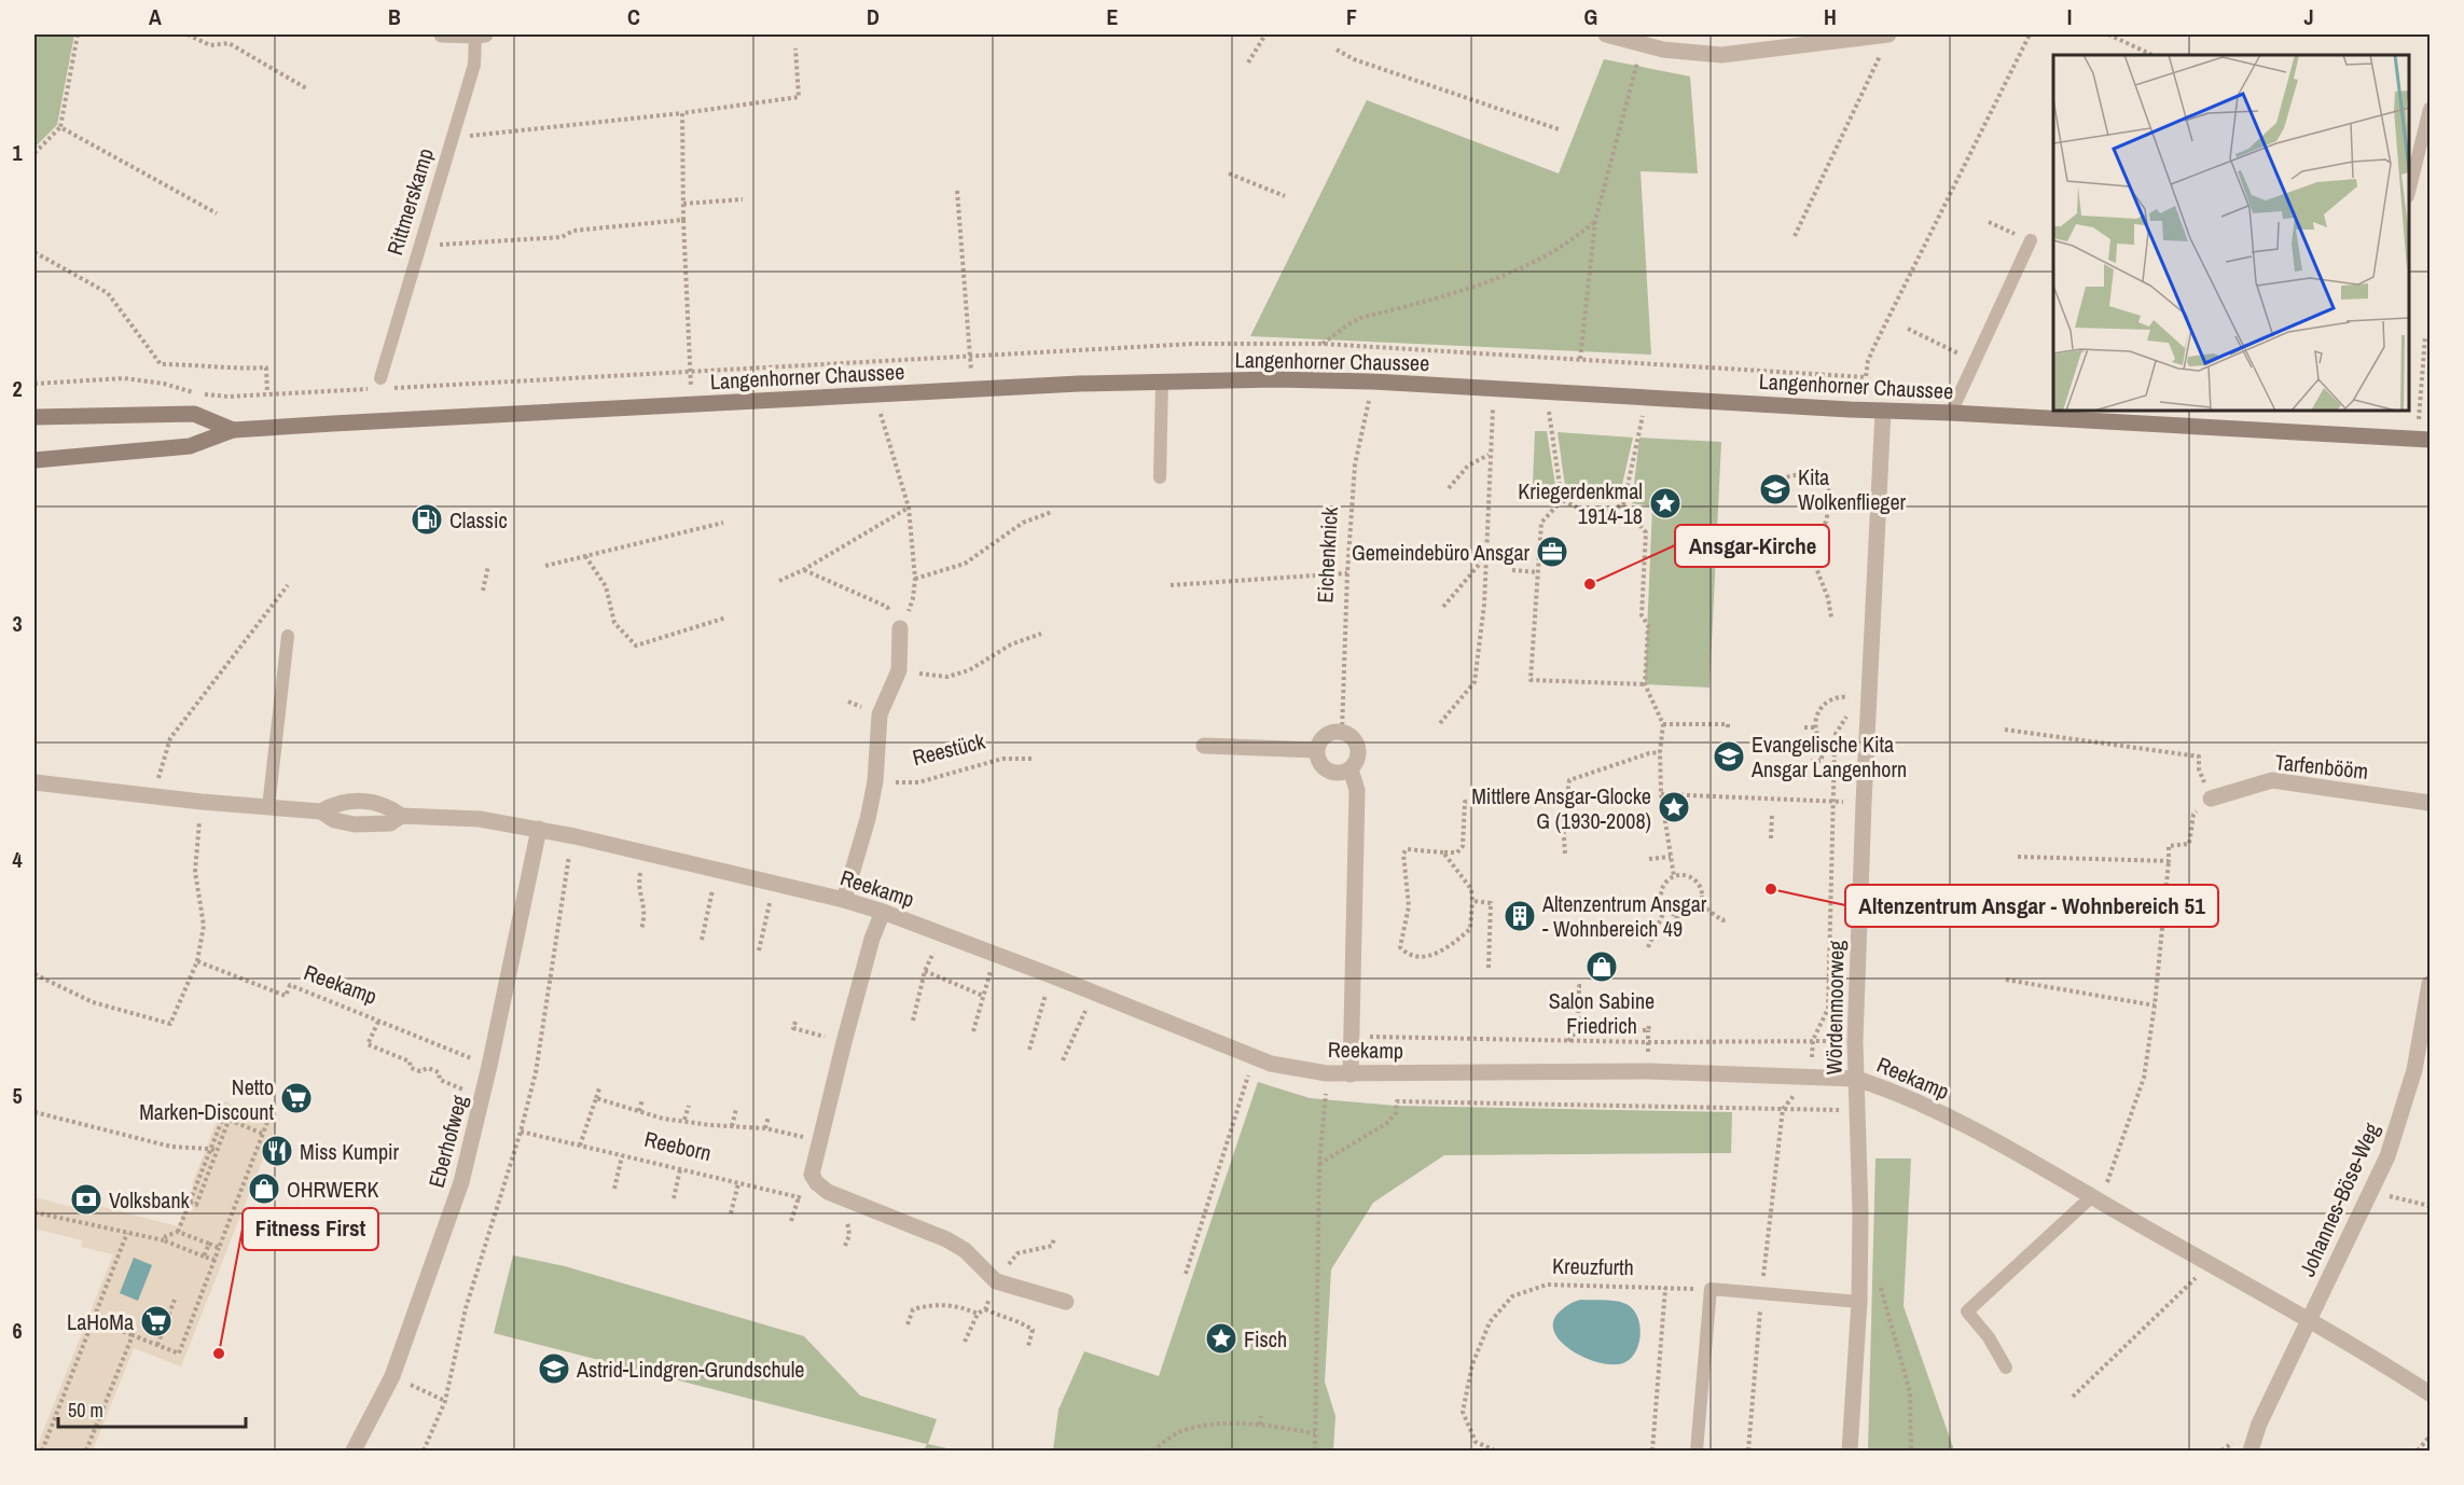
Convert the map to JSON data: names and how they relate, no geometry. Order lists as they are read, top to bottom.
{
  "streets": {
    "main road": ["Langenhorner Chaussee"],
    "street": [
      "Rittmerskamp",
      "Tarfenbööm",
      "Reekamp",
      "Wördenmoorweg",
      "Eberhofweg",
      "Johannes-Böse-Weg"
    ],
    "path": [
      "Eichenknick",
      "Reestück",
      "Reeborn",
      "Kreuzfurth"
    ]
  },
  "crossings": [
    ["Langenhorner Chaussee", "Eichenknick"],
    ["Langenhorner Chaussee", "Wördenmoorweg"],
    ["Reekamp", "Wördenmoorweg"],
    ["Reekamp", "Eberhofweg"],
    ["Reekamp", "Johannes-Böse-Weg"]
  ],
  "places": {
    "school or university": ["Kita Wolkenflieger", "Evangelische Kita Ansgar Langenhorn", "Astrid-Lindgren-Grundschule"],
    "place": ["Kriegerdenkmal 1914-18", "Mittlere Ansgar-Glocke G (1930-2008)", "Fisch"],
    "fuel station": ["Classic"],
    "office": ["Gemeindebüro Ansgar"],
    "other": ["Ansgar-Kirche", "Altenzentrum Ansgar - Wohnbereich 51", "Fitness First"],
    "building": ["Altenzentrum Ansgar - Wohnbereich 49"],
    "shop": ["Salon Sabine Friedrich", "OHRWERK"],
    "supermarket": ["Netto Marken-Discount", "LaHoMa"],
    "restaurant": ["Miss Kumpir"],
    "bank": ["Volksbank"]
  },
  "scale_bar": "50 m",
  "grid": {
    "columns": [
      "A",
      "B",
      "C",
      "D",
      "E",
      "F",
      "G",
      "H",
      "I",
      "J"
    ],
    "rows": [
      "1",
      "2",
      "3",
      "4",
      "5",
      "6"
    ]
  }
}
